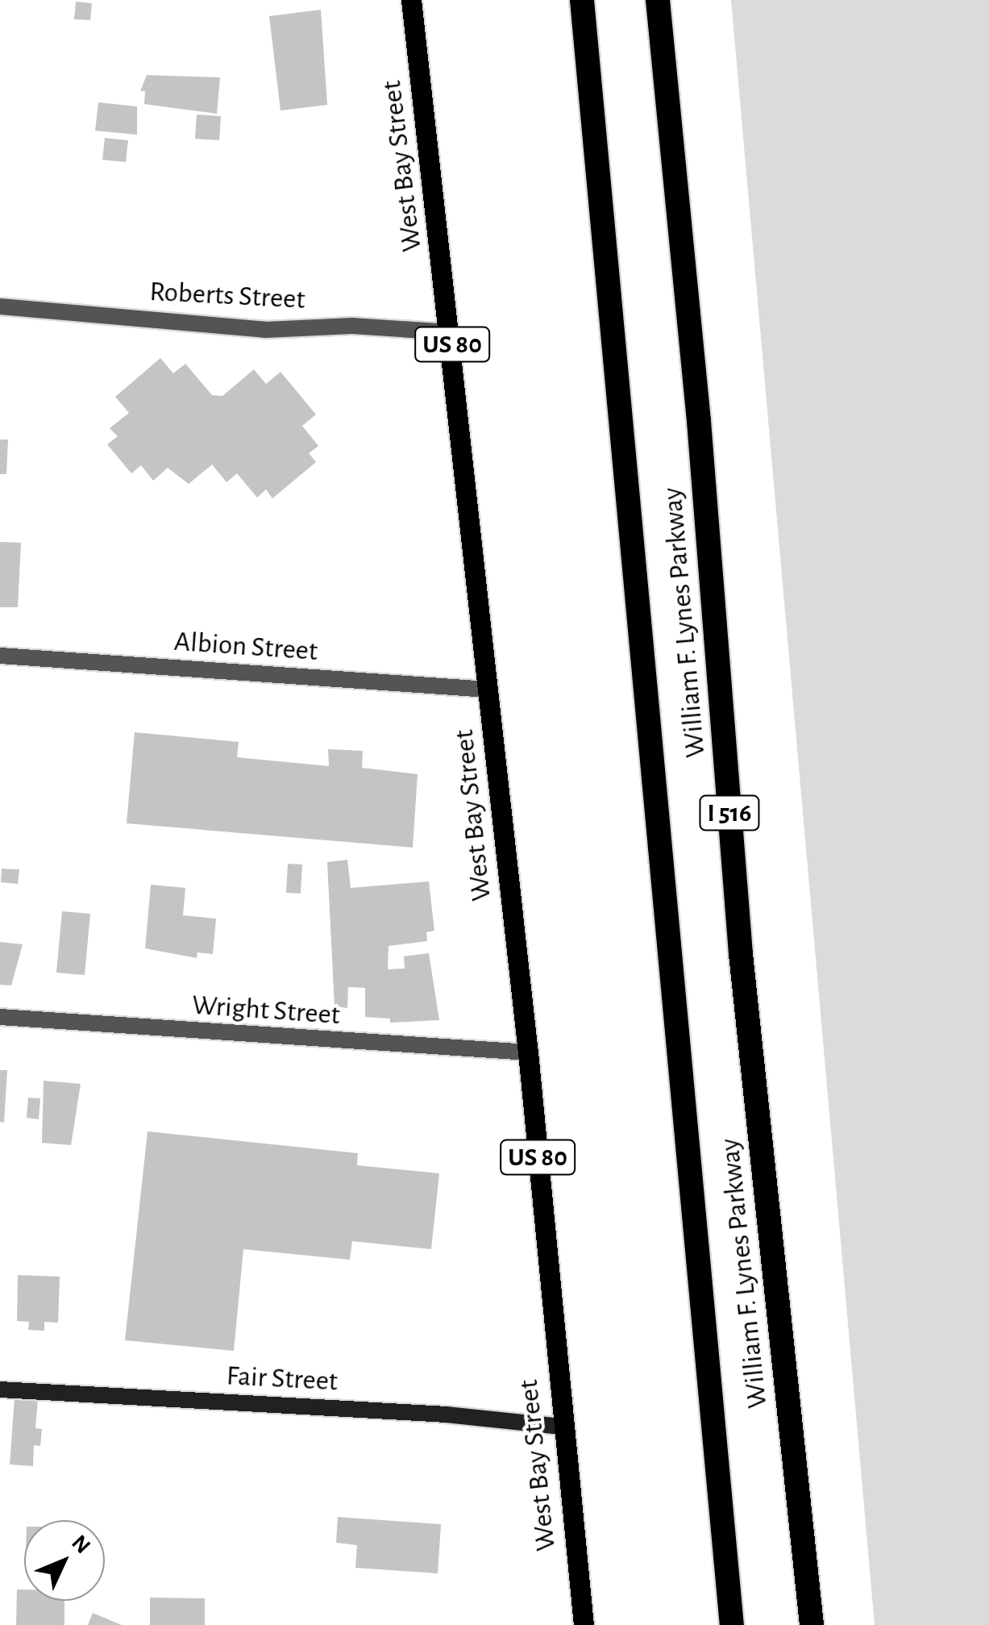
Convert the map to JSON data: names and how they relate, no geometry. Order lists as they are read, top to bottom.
{
  "streets": {
    "highway": ["William F. Lynes Parkway", "I 516"],
    "main road": ["West Bay Street", "US 80"],
    "street": [
      "Roberts Street",
      "Albion Street",
      "Wright Street",
      "Fair Street"
    ]
  },
  "crossings": [
    ["West Bay Street", "Roberts Street"],
    ["West Bay Street", "Albion Street"],
    ["West Bay Street", "Wright Street"],
    ["West Bay Street", "Fair Street"]
  ],
  "north": "top right"
}
